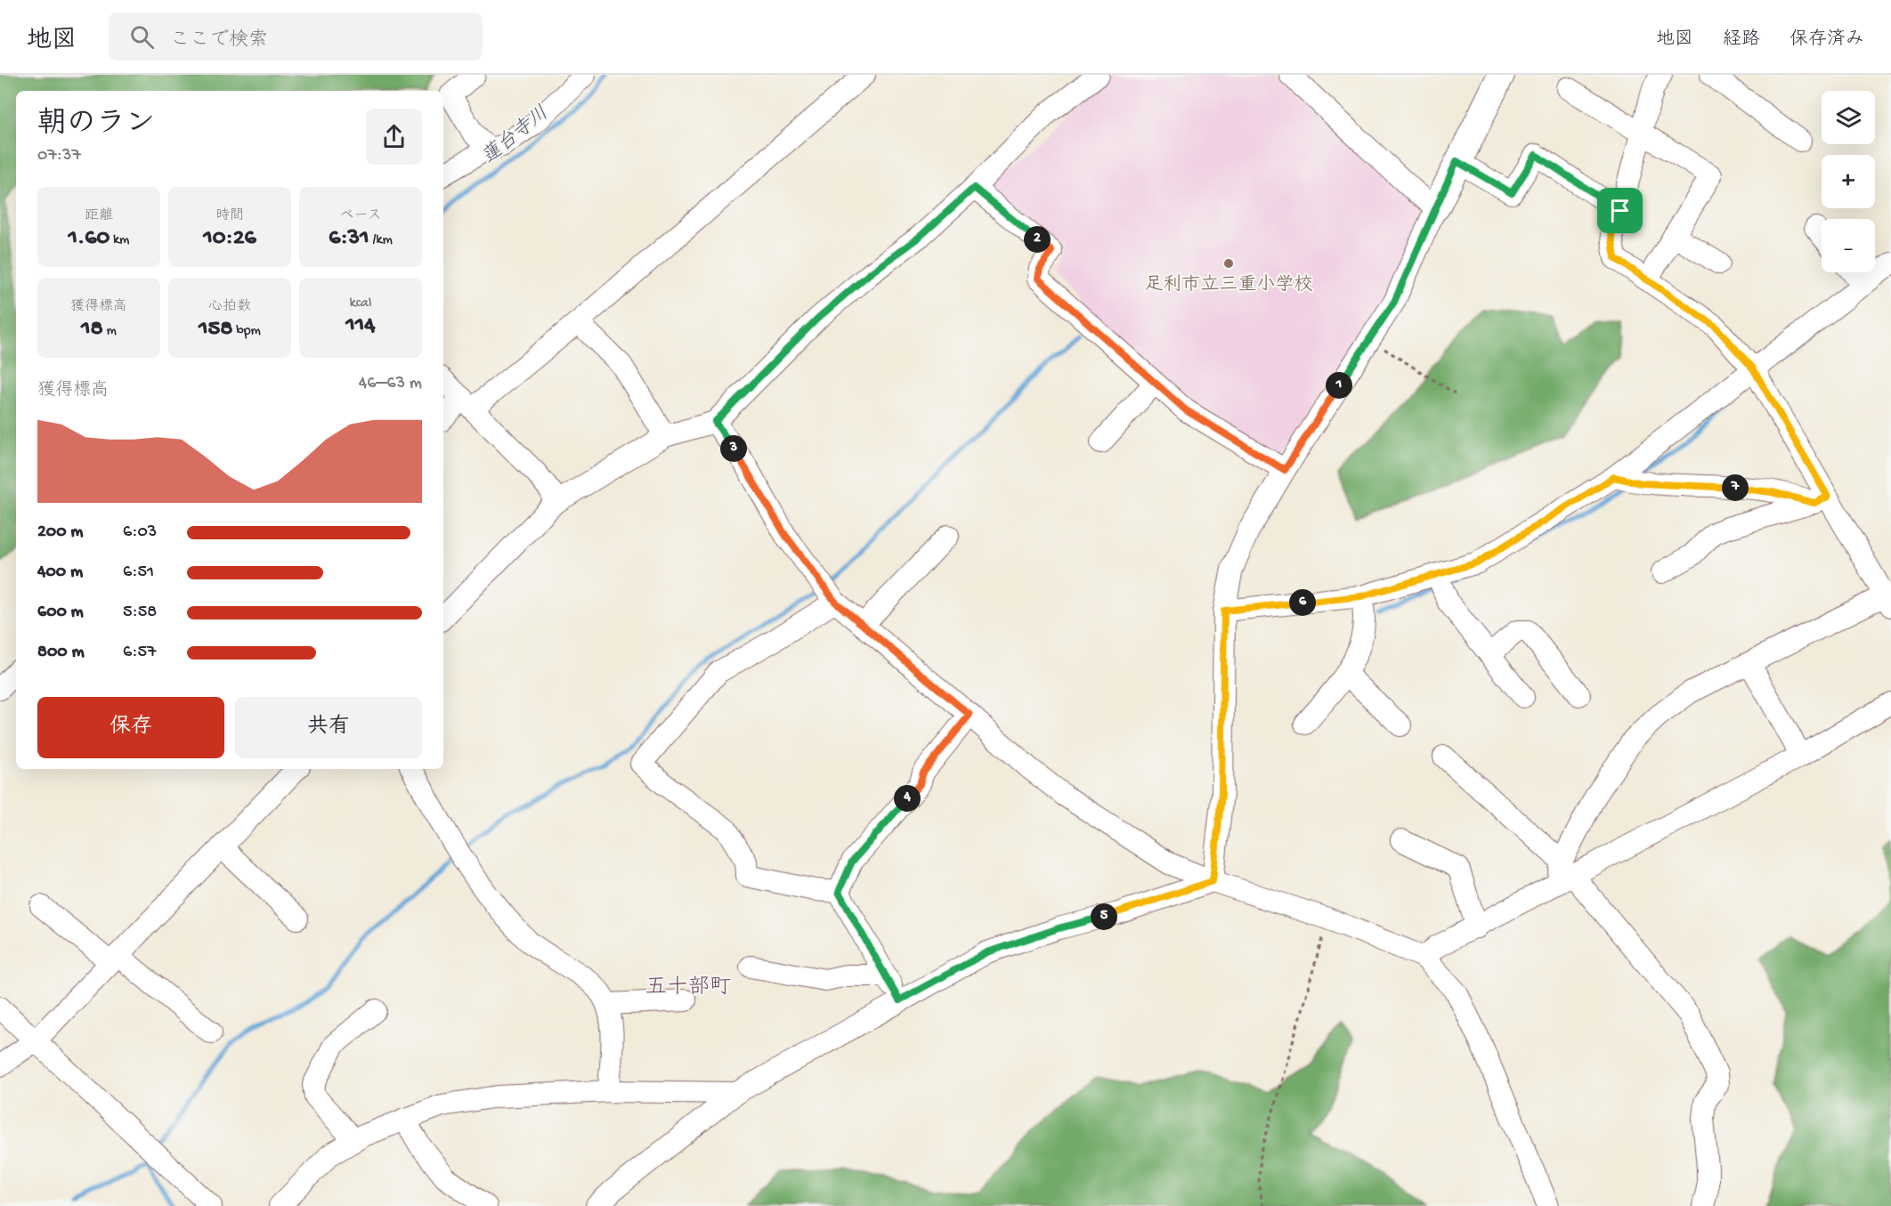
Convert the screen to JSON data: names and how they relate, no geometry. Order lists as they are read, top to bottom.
{
  "districts": ["五十部町"],
  "water": ["蓮台寺川"],
  "places": ["足利市立三重小学校"],
  "page": {
    "header": "地図",
    "search": "ここで検索",
    "nav": ["地図", "経路", "保存済み"],
    "map_buttons": ["+", "−"],
    "heading": ["朝のラン", "07:37"],
    "stats": [
      ["距離", "1.60 km"],
      ["時間", "10:26"],
      ["ペース", "6:31 /km"],
      ["獲得標高", "18 m"],
      ["心拍数", "158 bpm"],
      ["kcal", "114"]
    ],
    "pins": [
      "2",
      "1",
      "3",
      "7",
      "6",
      "4",
      "5"
    ],
    "chart": ["獲得標高", "46–63 m"],
    "list": [
      {
        "name": "200 m",
        "note": "6:03"
      },
      {
        "name": "400 m",
        "note": "6:51"
      },
      {
        "name": "600 m",
        "note": "5:58"
      },
      {
        "name": "800 m",
        "note": "6:57"
      }
    ],
    "buttons": ["保存", "共有"]
  }
}
